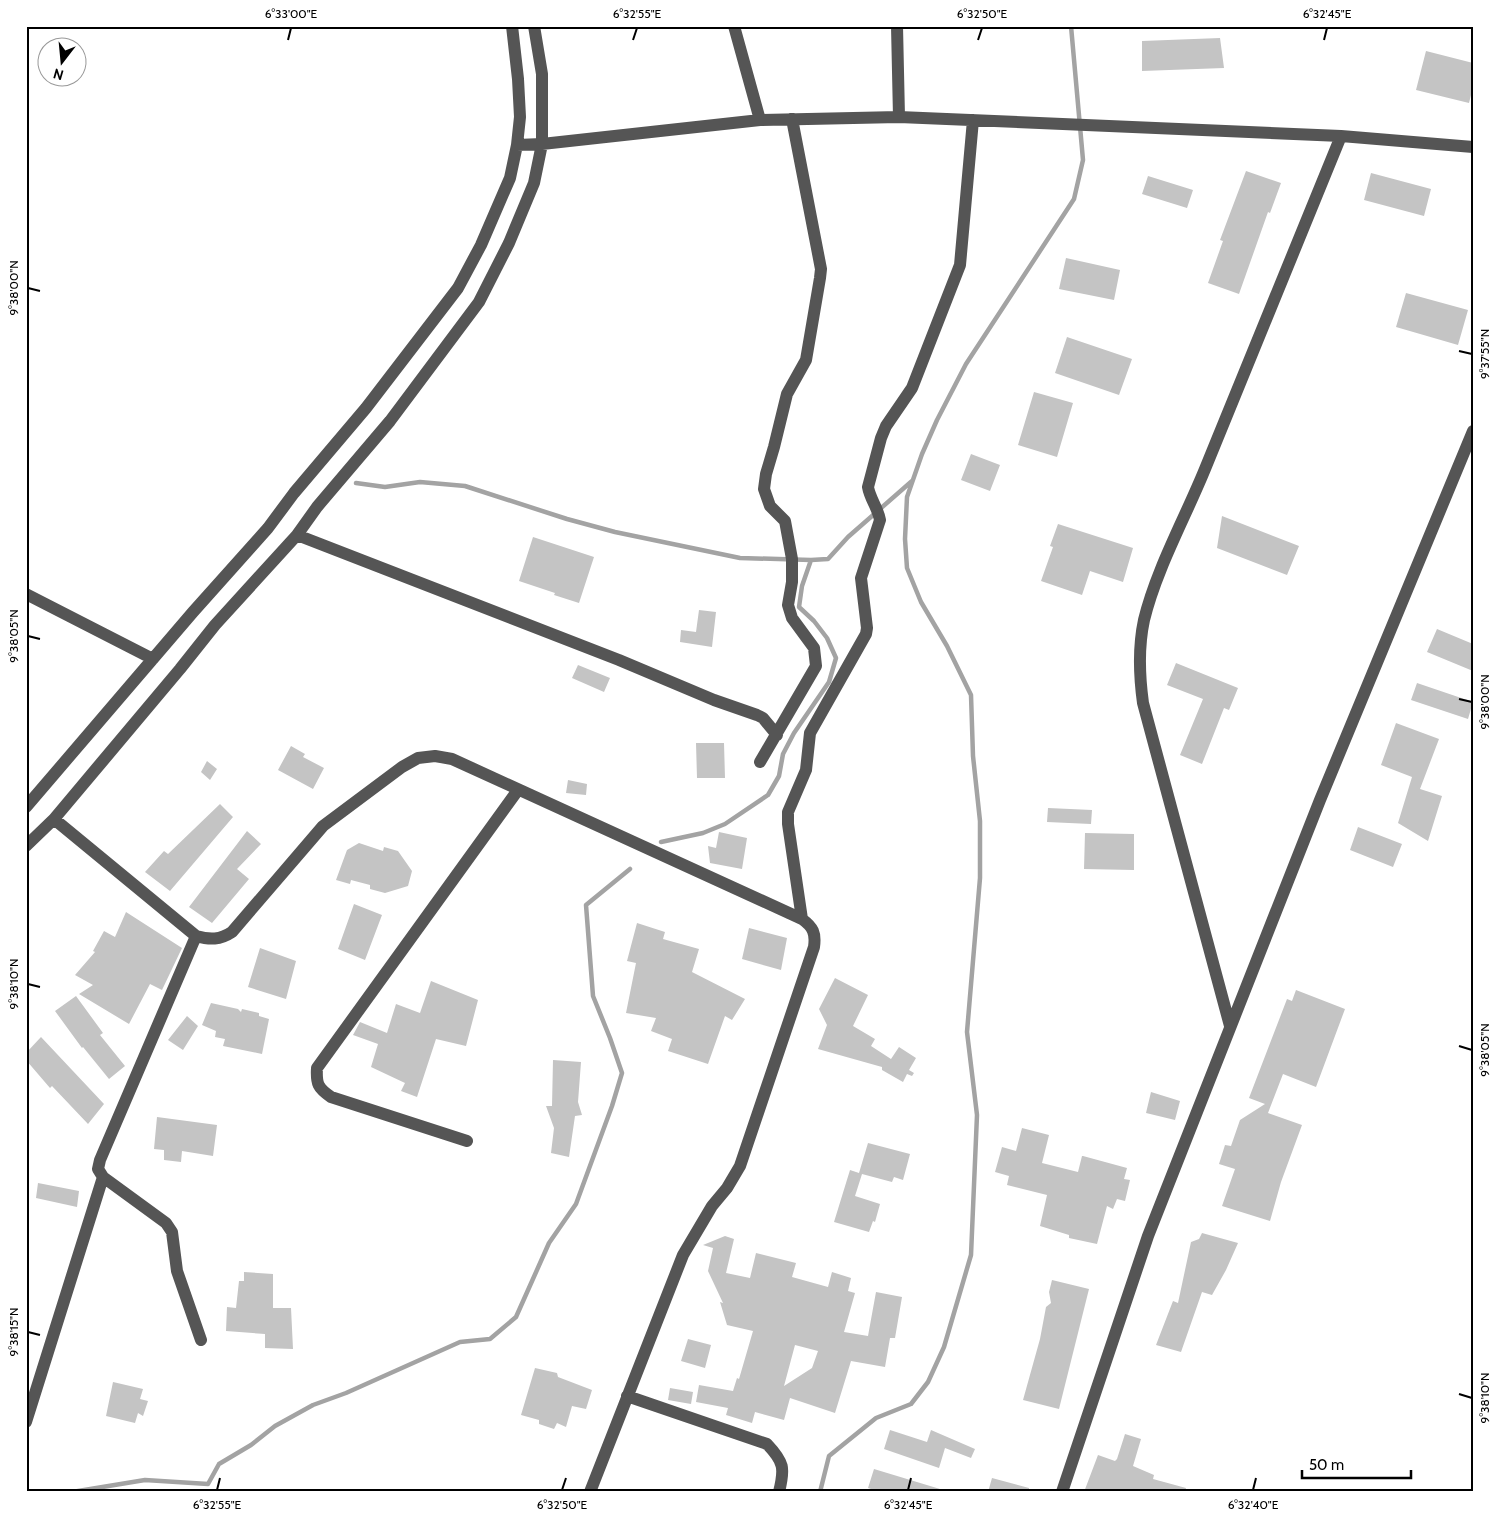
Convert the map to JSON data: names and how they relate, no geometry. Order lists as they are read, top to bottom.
{
  "scale_bar": "50 m",
  "north": "bottom",
  "coordinates": [
    "6°33'00\"E",
    "6°32'55\"E",
    "6°32'50\"E",
    "6°32'45\"E",
    "9°38'00\"N",
    "9°37'55\"N",
    "9°38'05\"N",
    "9°38'10\"N",
    "9°38'15\"N",
    "6°32'40\"E"
  ]
}
